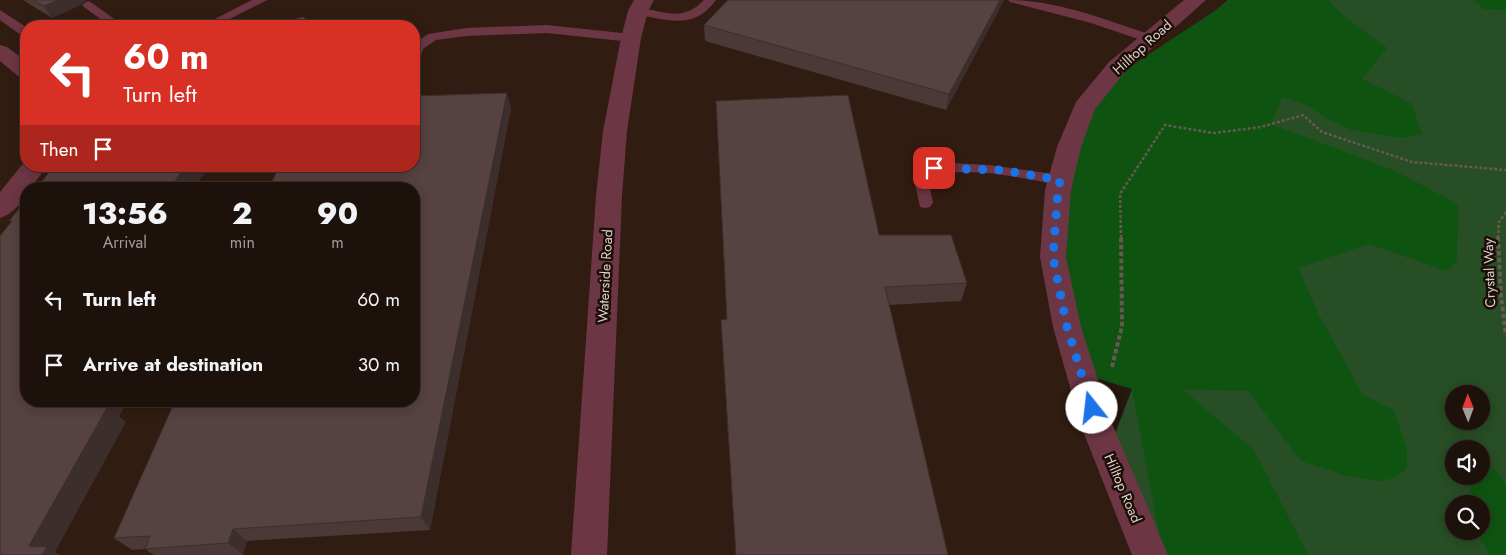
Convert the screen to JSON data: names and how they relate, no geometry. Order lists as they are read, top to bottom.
{
  "streets": {
    "street": ["Hilltop Road", "Waterside Road"],
    "path": ["Crystal Way"]
  },
  "north": "top",
  "page": {
    "turn": ["60 m", "Turn left"],
    "then": "Then",
    "eta": [
      "13:56",
      "Arrival",
      "2",
      "min",
      "90",
      "m"
    ],
    "list": [
      {
        "name": "Turn left",
        "value": "60 m"
      },
      {
        "name": "Arrive at destination",
        "value": "30 m"
      }
    ]
  }
}
